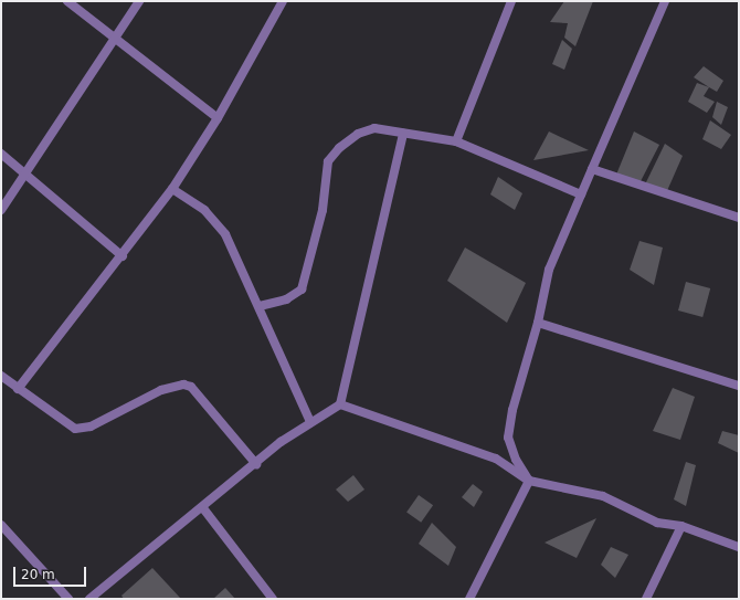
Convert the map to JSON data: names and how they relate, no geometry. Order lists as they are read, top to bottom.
{
  "scale_bar": "20 m"
}
